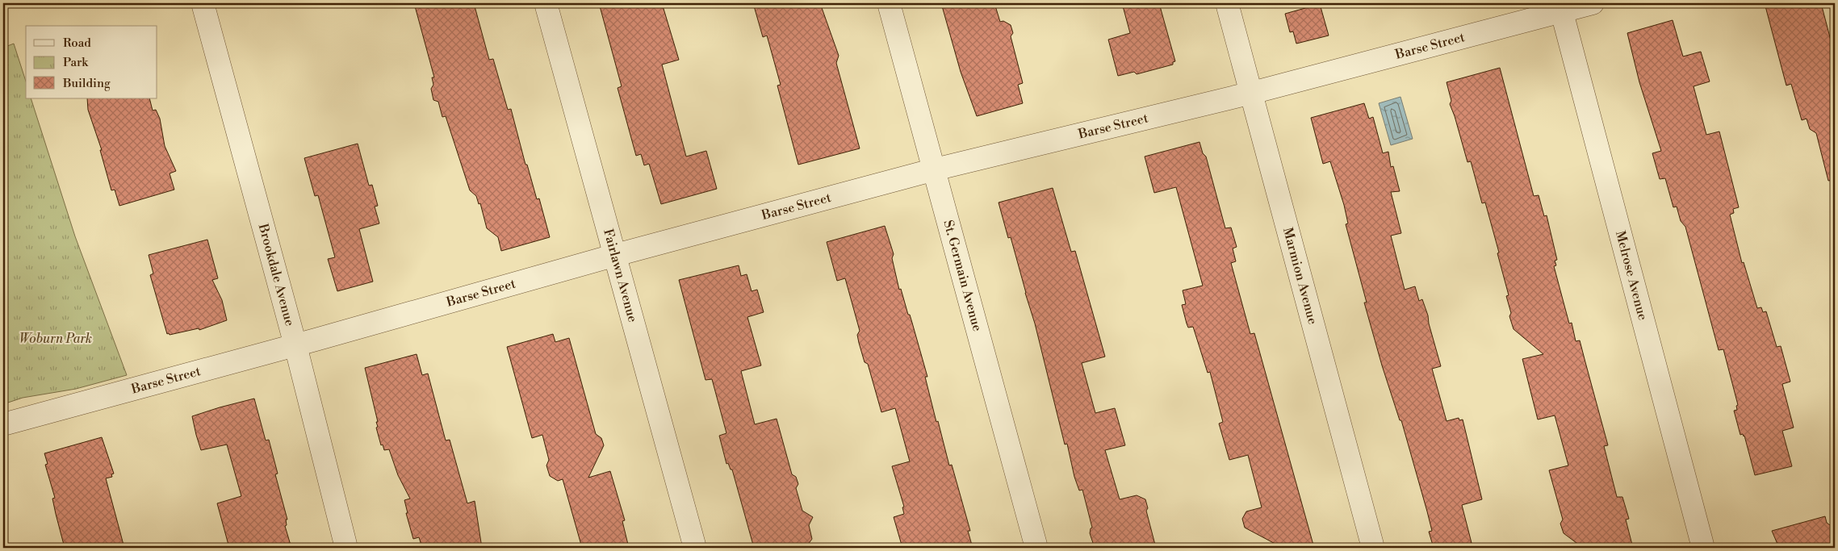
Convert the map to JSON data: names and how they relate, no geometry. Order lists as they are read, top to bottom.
{
  "streets": {
    "street": [
      "Barse Street",
      "Brookdale Avenue",
      "Fairlawn Avenue",
      "St. Germain Avenue",
      "Marmion Avenue",
      "Melrose Avenue"
    ]
  },
  "crossings": [
    ["Barse Street", "Brookdale Avenue"],
    ["Barse Street", "Fairlawn Avenue"],
    ["Barse Street", "St. Germain Avenue"],
    ["Barse Street", "Marmion Avenue"],
    ["Barse Street", "Melrose Avenue"]
  ],
  "parks": ["Woburn Park"],
  "legend": ["Road", "Park", "Building"]
}
